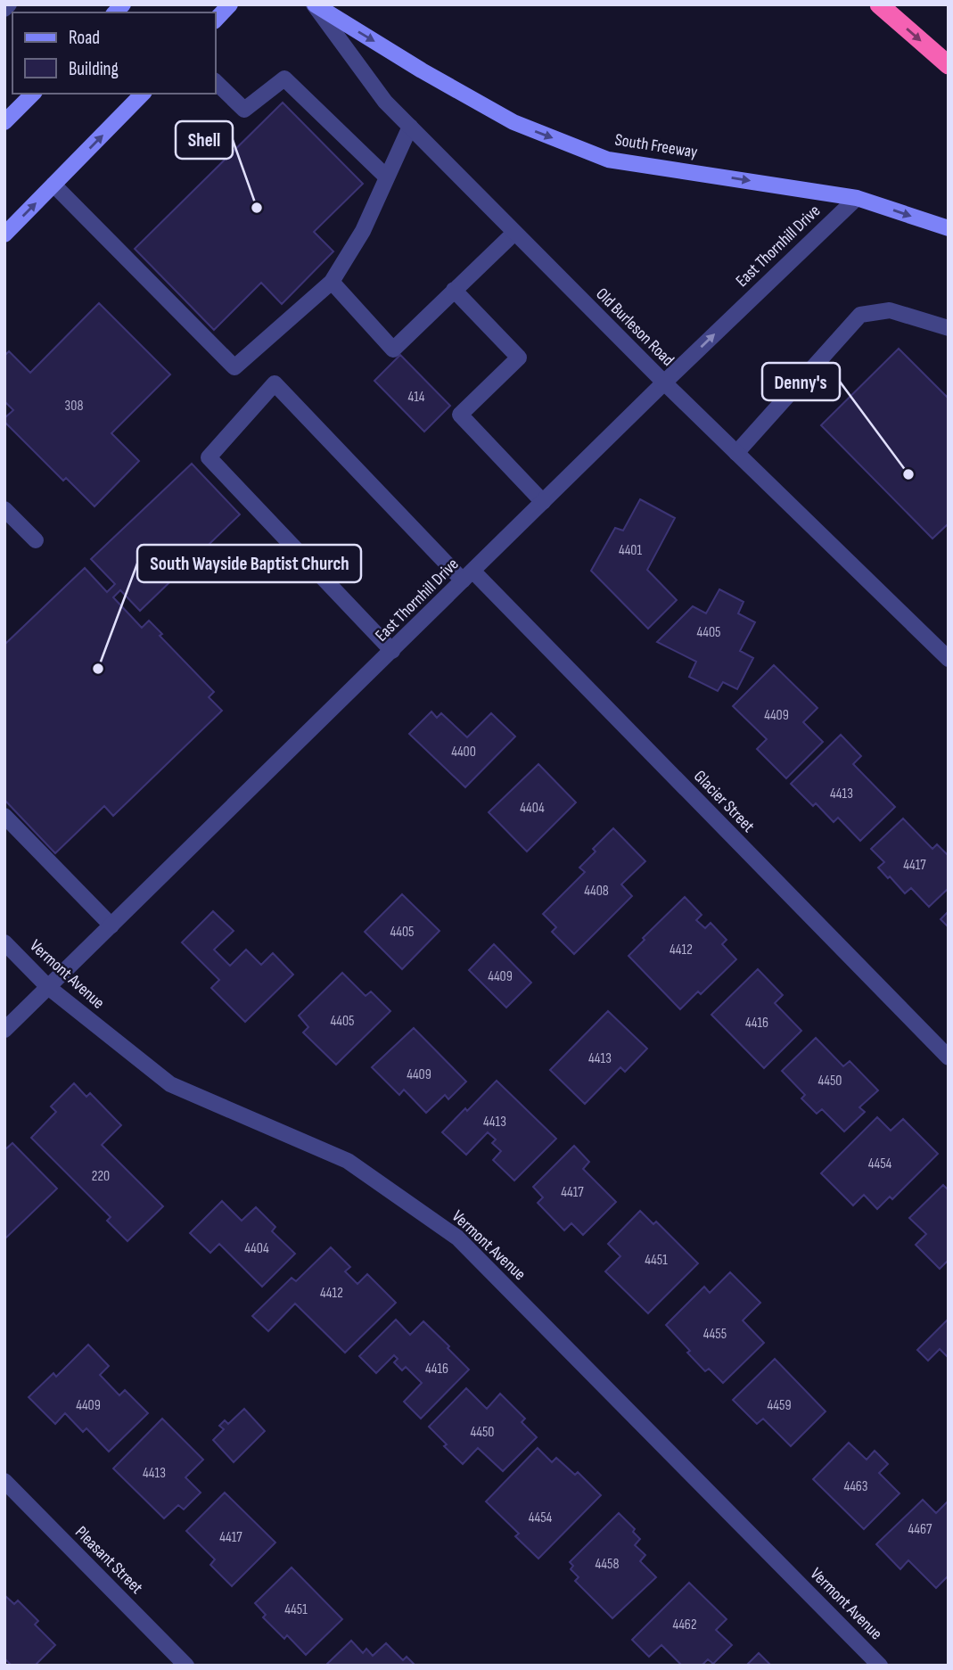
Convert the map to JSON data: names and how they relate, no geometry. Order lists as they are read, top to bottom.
{
  "streets": {
    "main road": ["South Freeway"],
    "street": [
      "East Thornhill Drive",
      "Old Burleson Road",
      "Glacier Street",
      "Vermont Avenue",
      "Pleasant Street"
    ]
  },
  "crossings": [
    ["South Freeway", "East Thornhill Drive"],
    ["South Freeway", "Old Burleson Road"],
    ["East Thornhill Drive", "Old Burleson Road"],
    ["East Thornhill Drive", "Glacier Street"],
    ["East Thornhill Drive", "Vermont Avenue"]
  ],
  "one_way": ["South Freeway"],
  "places": ["Shell", "Denny's", "South Wayside Baptist Church"],
  "house_numbers": [
    "414",
    "308",
    "4401",
    "4405",
    "4409",
    "4400",
    "4413",
    "4404",
    "4417",
    "4408",
    "4405",
    "4412",
    "4409",
    "4405",
    "4416",
    "4413",
    "4409",
    "4450",
    "4413",
    "4454",
    "220",
    "4417",
    "4404",
    "4451",
    "4412",
    "4455",
    "4416",
    "4409",
    "4459",
    "4450",
    "4413",
    "4463",
    "4454",
    "4467",
    "4417",
    "4458",
    "4451",
    "4462"
  ],
  "legend": ["Road", "Building"]
}
